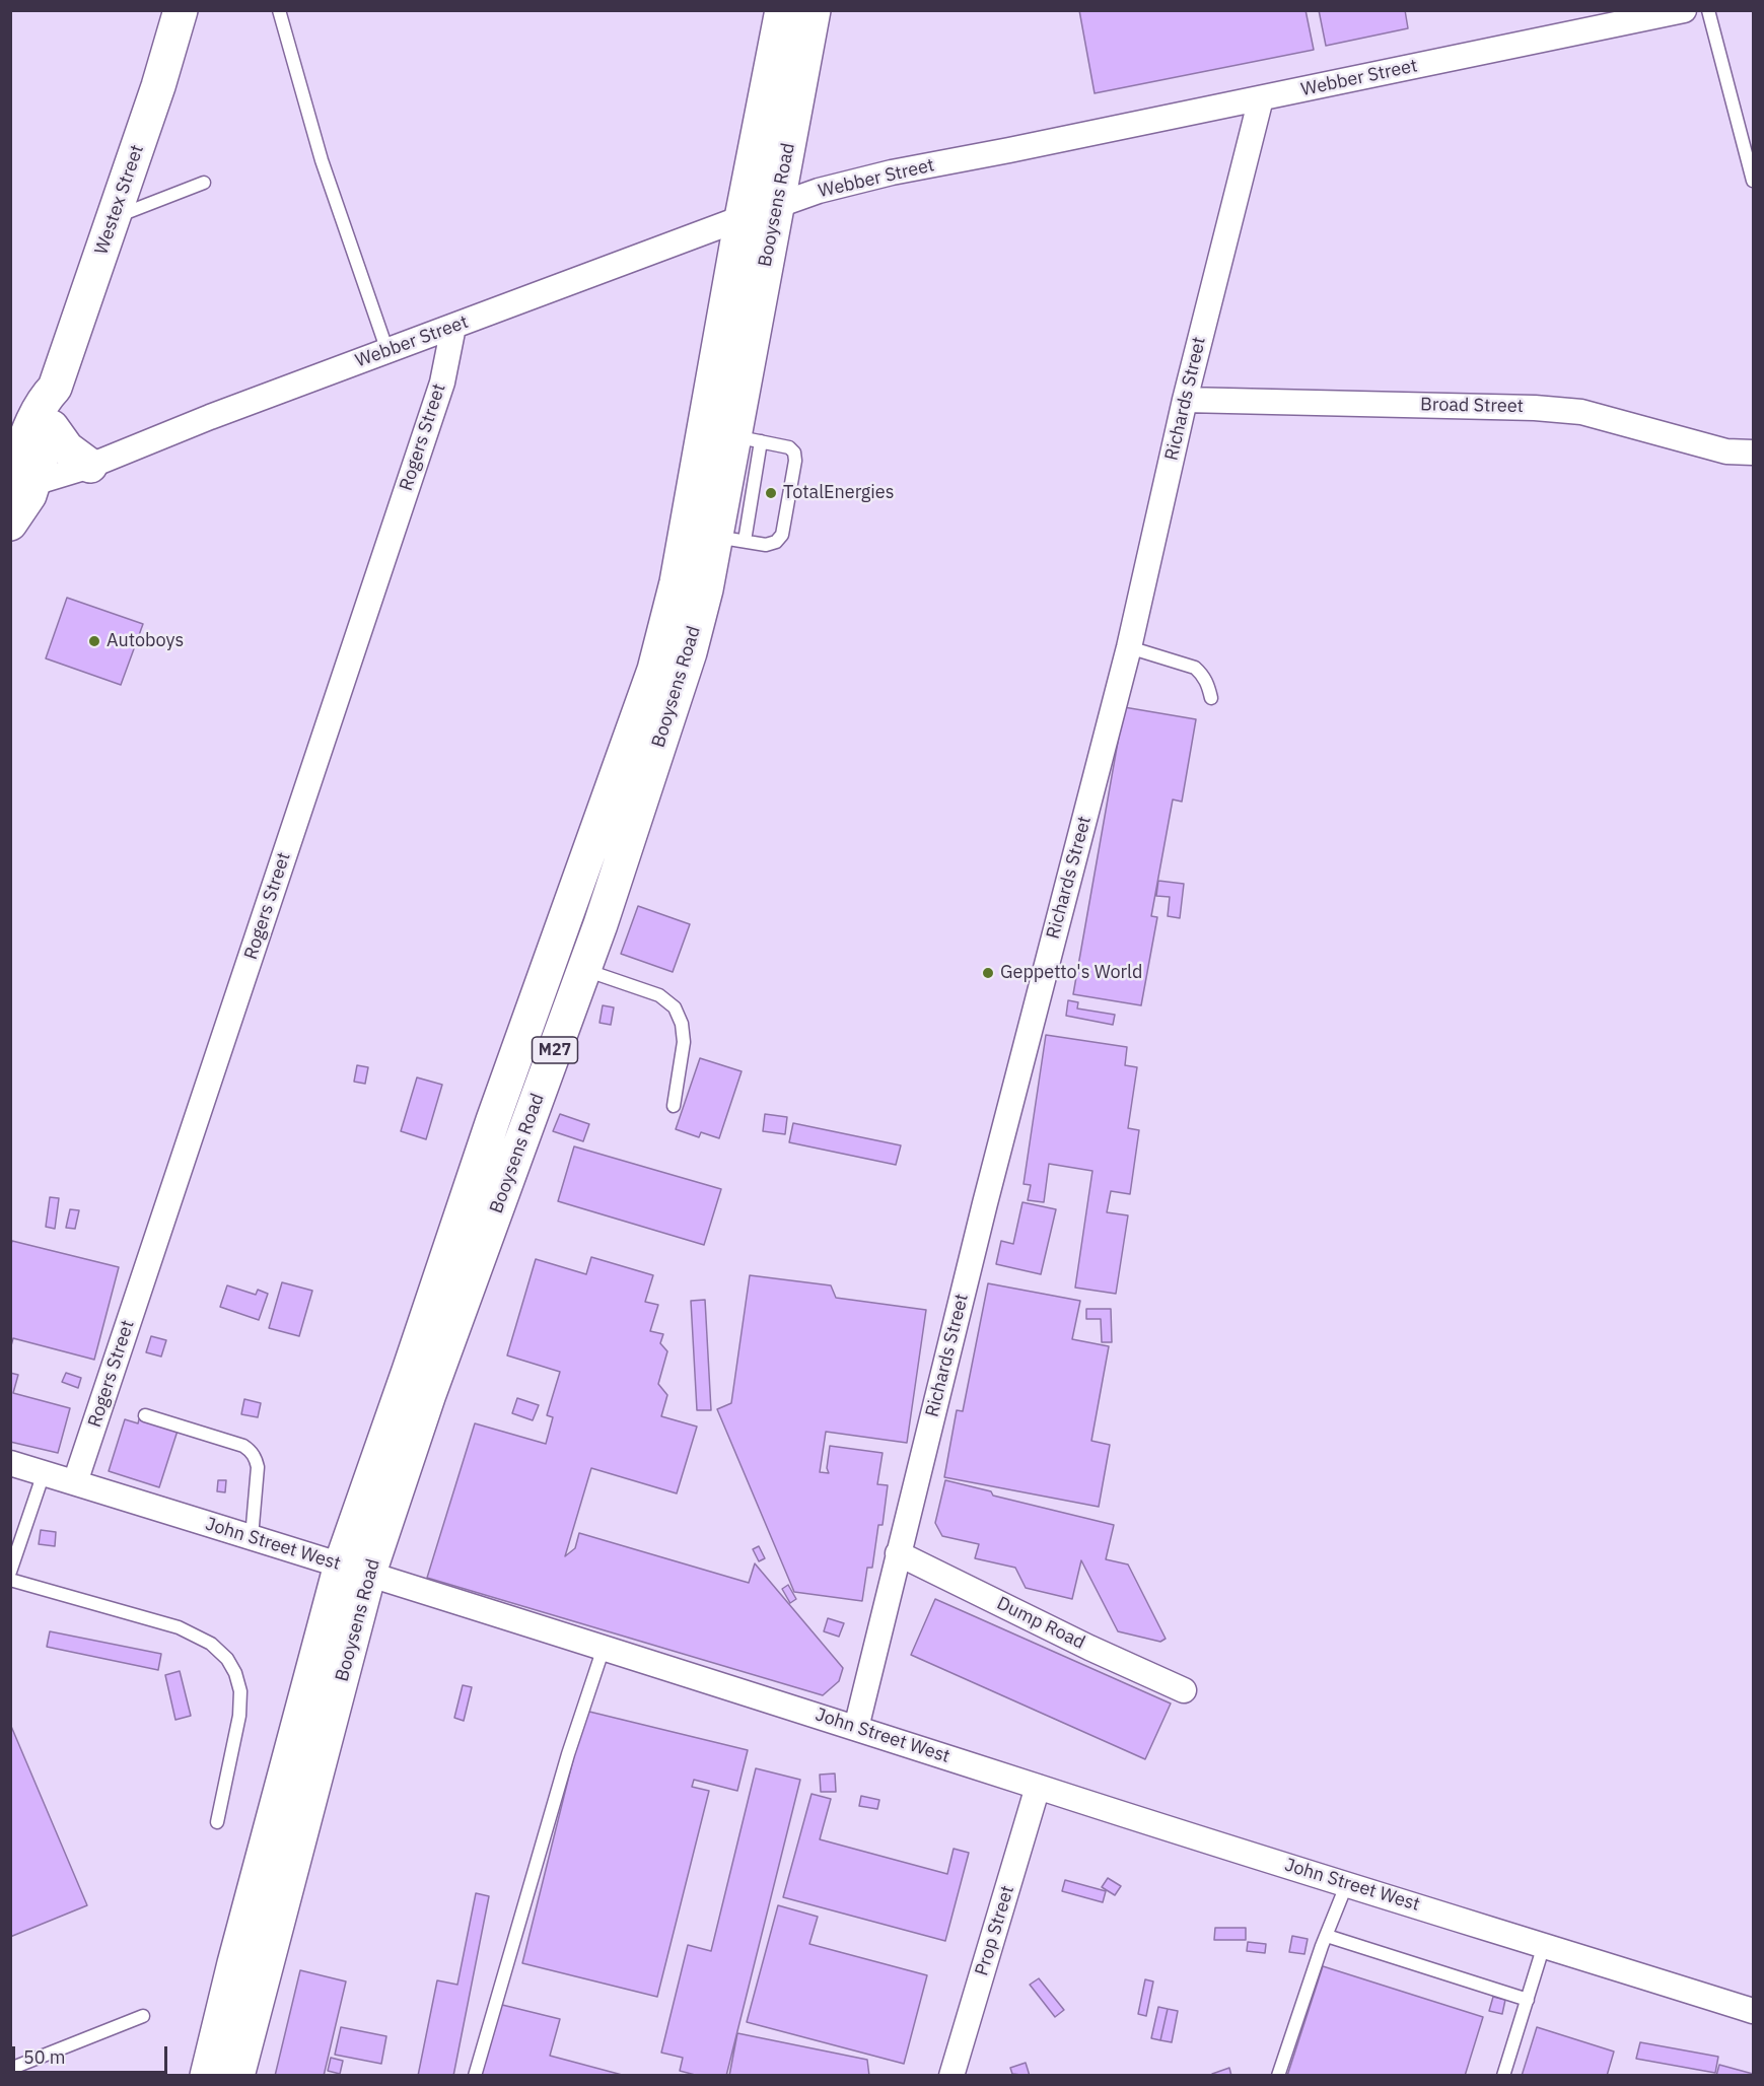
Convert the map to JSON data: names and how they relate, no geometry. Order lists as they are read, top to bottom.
{
  "streets": {
    "main road": ["Westex Street", "Booysens Road", "M27"],
    "street": [
      "Webber Street",
      "Richards Street",
      "Broad Street",
      "Rogers Street",
      "John Street West",
      "Dump Road",
      "Prop Street"
    ]
  },
  "crossings": [
    ["Webber Street", "Westex Street"],
    ["Webber Street", "Booysens Road"],
    ["Webber Street", "Richards Street"],
    ["Webber Street", "Rogers Street"],
    ["Booysens Road", "John Street West"],
    ["Richards Street", "Broad Street"],
    ["Richards Street", "John Street West"],
    ["Richards Street", "Dump Road"],
    ["Rogers Street", "John Street West"],
    ["John Street West", "Prop Street"]
  ],
  "places": ["TotalEnergies", "Autoboys", "Geppetto's World"],
  "scale_bar": "50 m"
}
